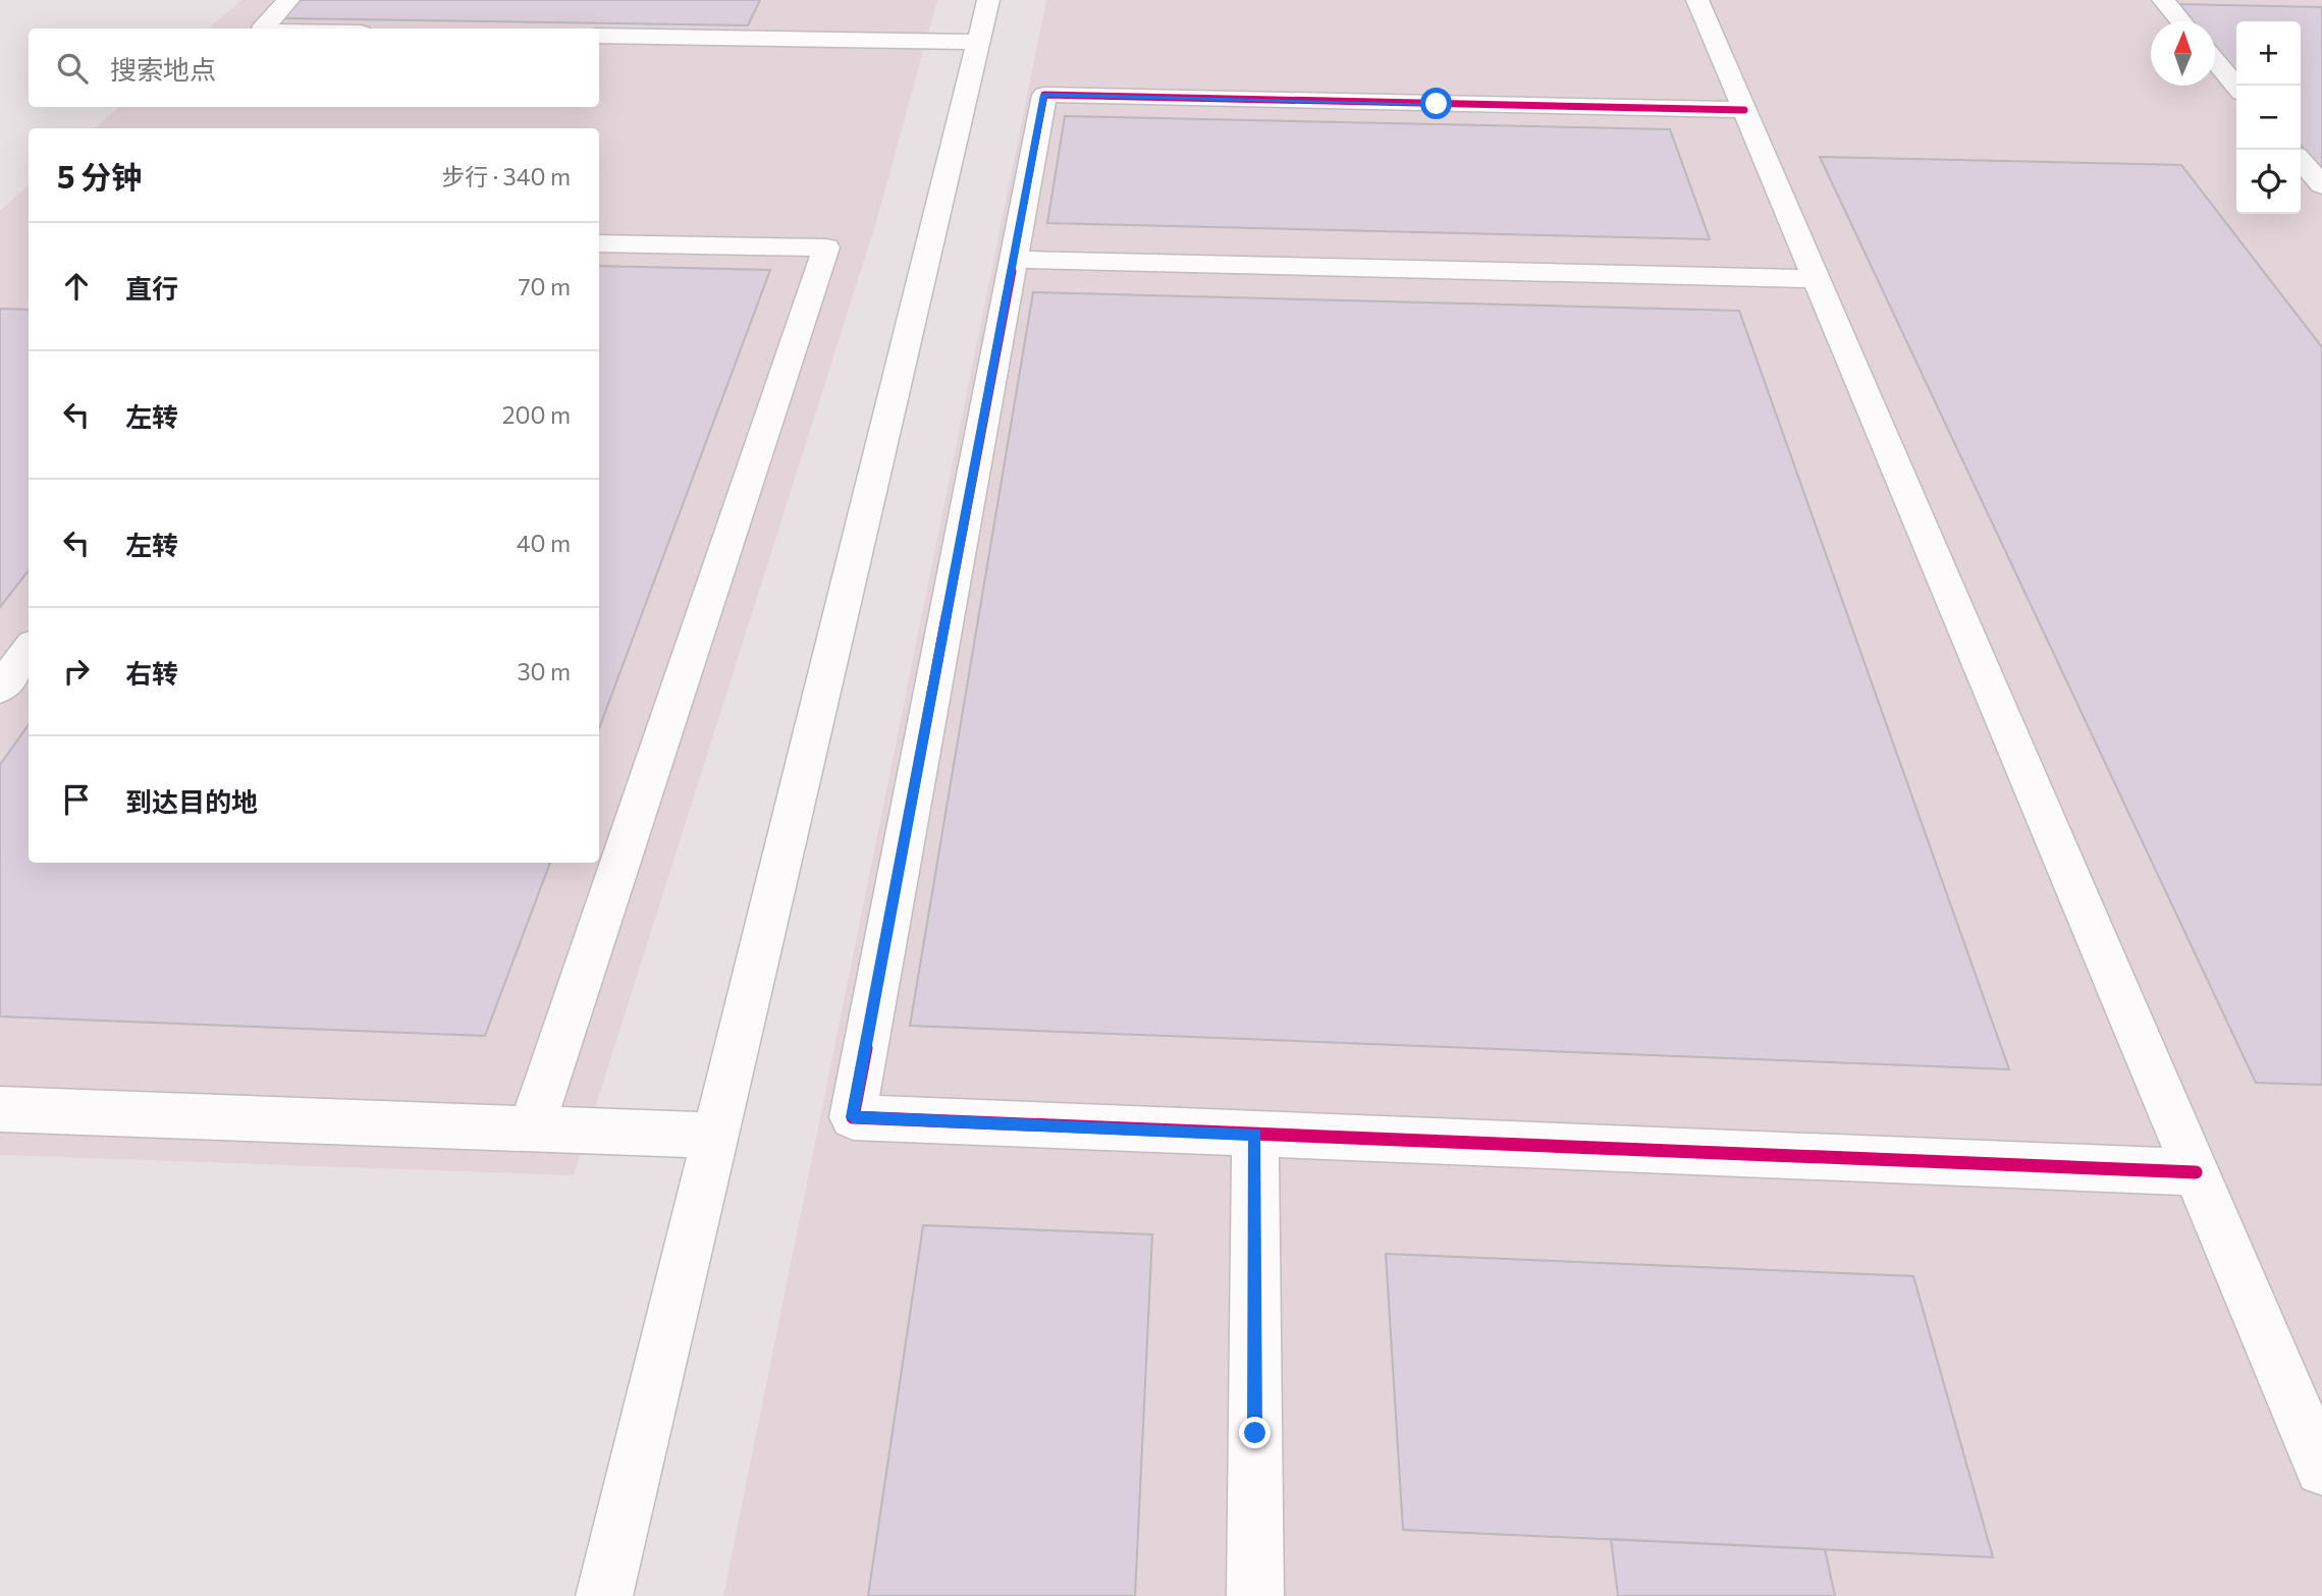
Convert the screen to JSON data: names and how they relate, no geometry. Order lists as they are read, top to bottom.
{
  "north": "top",
  "page": {
    "map_buttons": ["+", "−"],
    "search": "搜索地点",
    "heading": ["5 分钟", "步行 · 340 m"],
    "list": [
      ["直行", "70 m"],
      ["左转", "200 m"],
      ["左转", "40 m"],
      ["右转", "30 m"],
      "到达目的地"
    ]
  }
}
